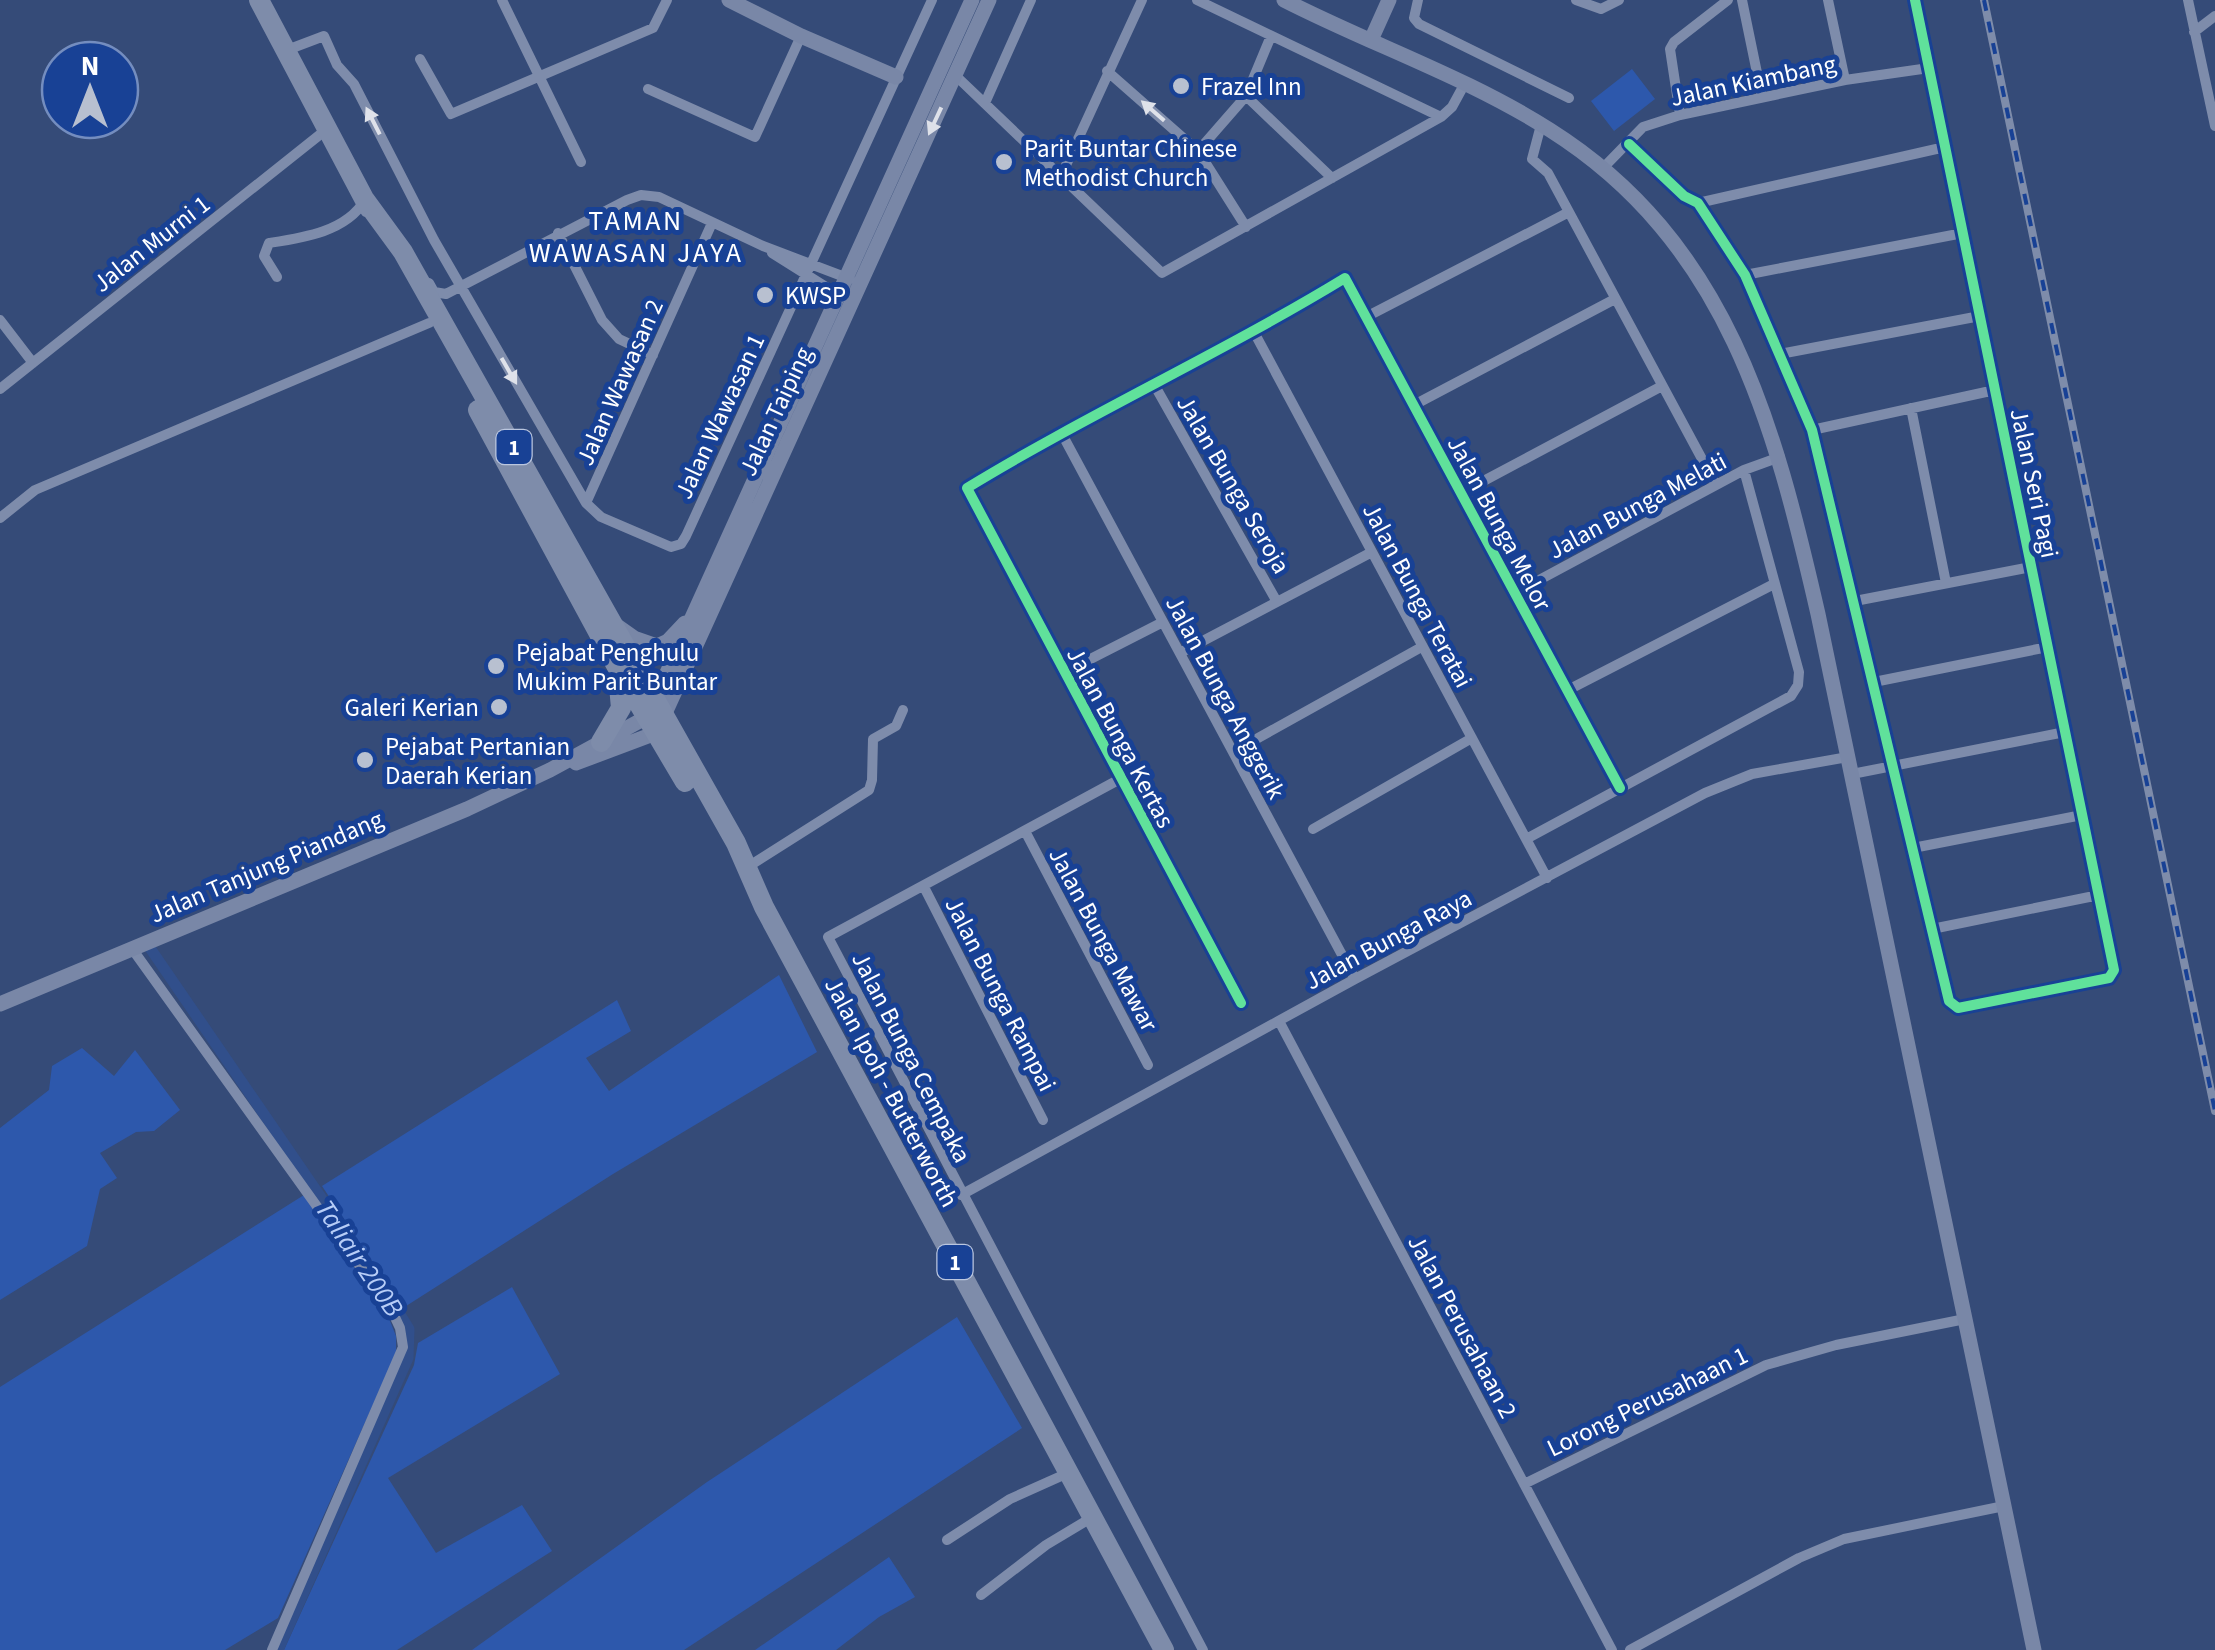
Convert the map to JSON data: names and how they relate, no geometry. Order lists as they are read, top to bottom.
{
  "streets": {
    "highway": ["1", "Jalan Ipoh - Butterworth"],
    "main road": ["Jalan Taiping", "Jalan Tanjung Piandang"],
    "street": [
      "Jalan Kiambang",
      "Jalan Murni 1",
      "Jalan Wawasan 2",
      "Jalan Wawasan 1",
      "Jalan Seri Pagi",
      "Jalan Bunga Seroja",
      "Jalan Bunga Melati",
      "Jalan Bunga Melor",
      "Jalan Bunga Teratai",
      "Jalan Bunga Anggerik",
      "Jalan Bunga Kertas",
      "Jalan Bunga Mawar",
      "Jalan Bunga Raya",
      "Jalan Bunga Rampai",
      "Jalan Bunga Cempaka",
      "Jalan Perusahaan 2",
      "Lorong Perusahaan 1"
    ]
  },
  "crossings": [
    ["Jalan Kiambang", "Jalan Seri Pagi"],
    ["Jalan Murni 1", "Jalan Ipoh - Butterworth"],
    ["Jalan Wawasan 2", "Jalan Wawasan 1"],
    ["Jalan Taiping", "Jalan Tanjung Piandang"],
    ["Jalan Taiping", "Jalan Ipoh - Butterworth"],
    ["Jalan Bunga Melati", "Jalan Bunga Melor"],
    ["Jalan Bunga Melor", "Jalan Bunga Teratai"],
    ["Jalan Bunga Teratai", "Jalan Bunga Raya"],
    ["Jalan Bunga Anggerik", "Jalan Bunga Kertas"],
    ["Jalan Bunga Anggerik", "Jalan Bunga Raya"],
    ["Jalan Tanjung Piandang", "Jalan Ipoh - Butterworth"],
    ["Jalan Bunga Raya", "Jalan Bunga Cempaka"],
    ["Jalan Bunga Raya", "Jalan Perusahaan 2"],
    ["Jalan Bunga Rampai", "Jalan Bunga Cempaka"],
    ["Jalan Perusahaan 2", "Lorong Perusahaan 1"]
  ],
  "districts": ["TAMAN WAWASAN JAYA"],
  "water": ["Taliair 200B"],
  "places": [
    "Frazel Inn",
    "Parit Buntar Chinese Methodist Church",
    "KWSP",
    "Pejabat Penghulu Mukim Parit Buntar",
    "Galeri Kerian",
    "Pejabat Pertanian Daerah Kerian"
  ],
  "north": "top"
}
